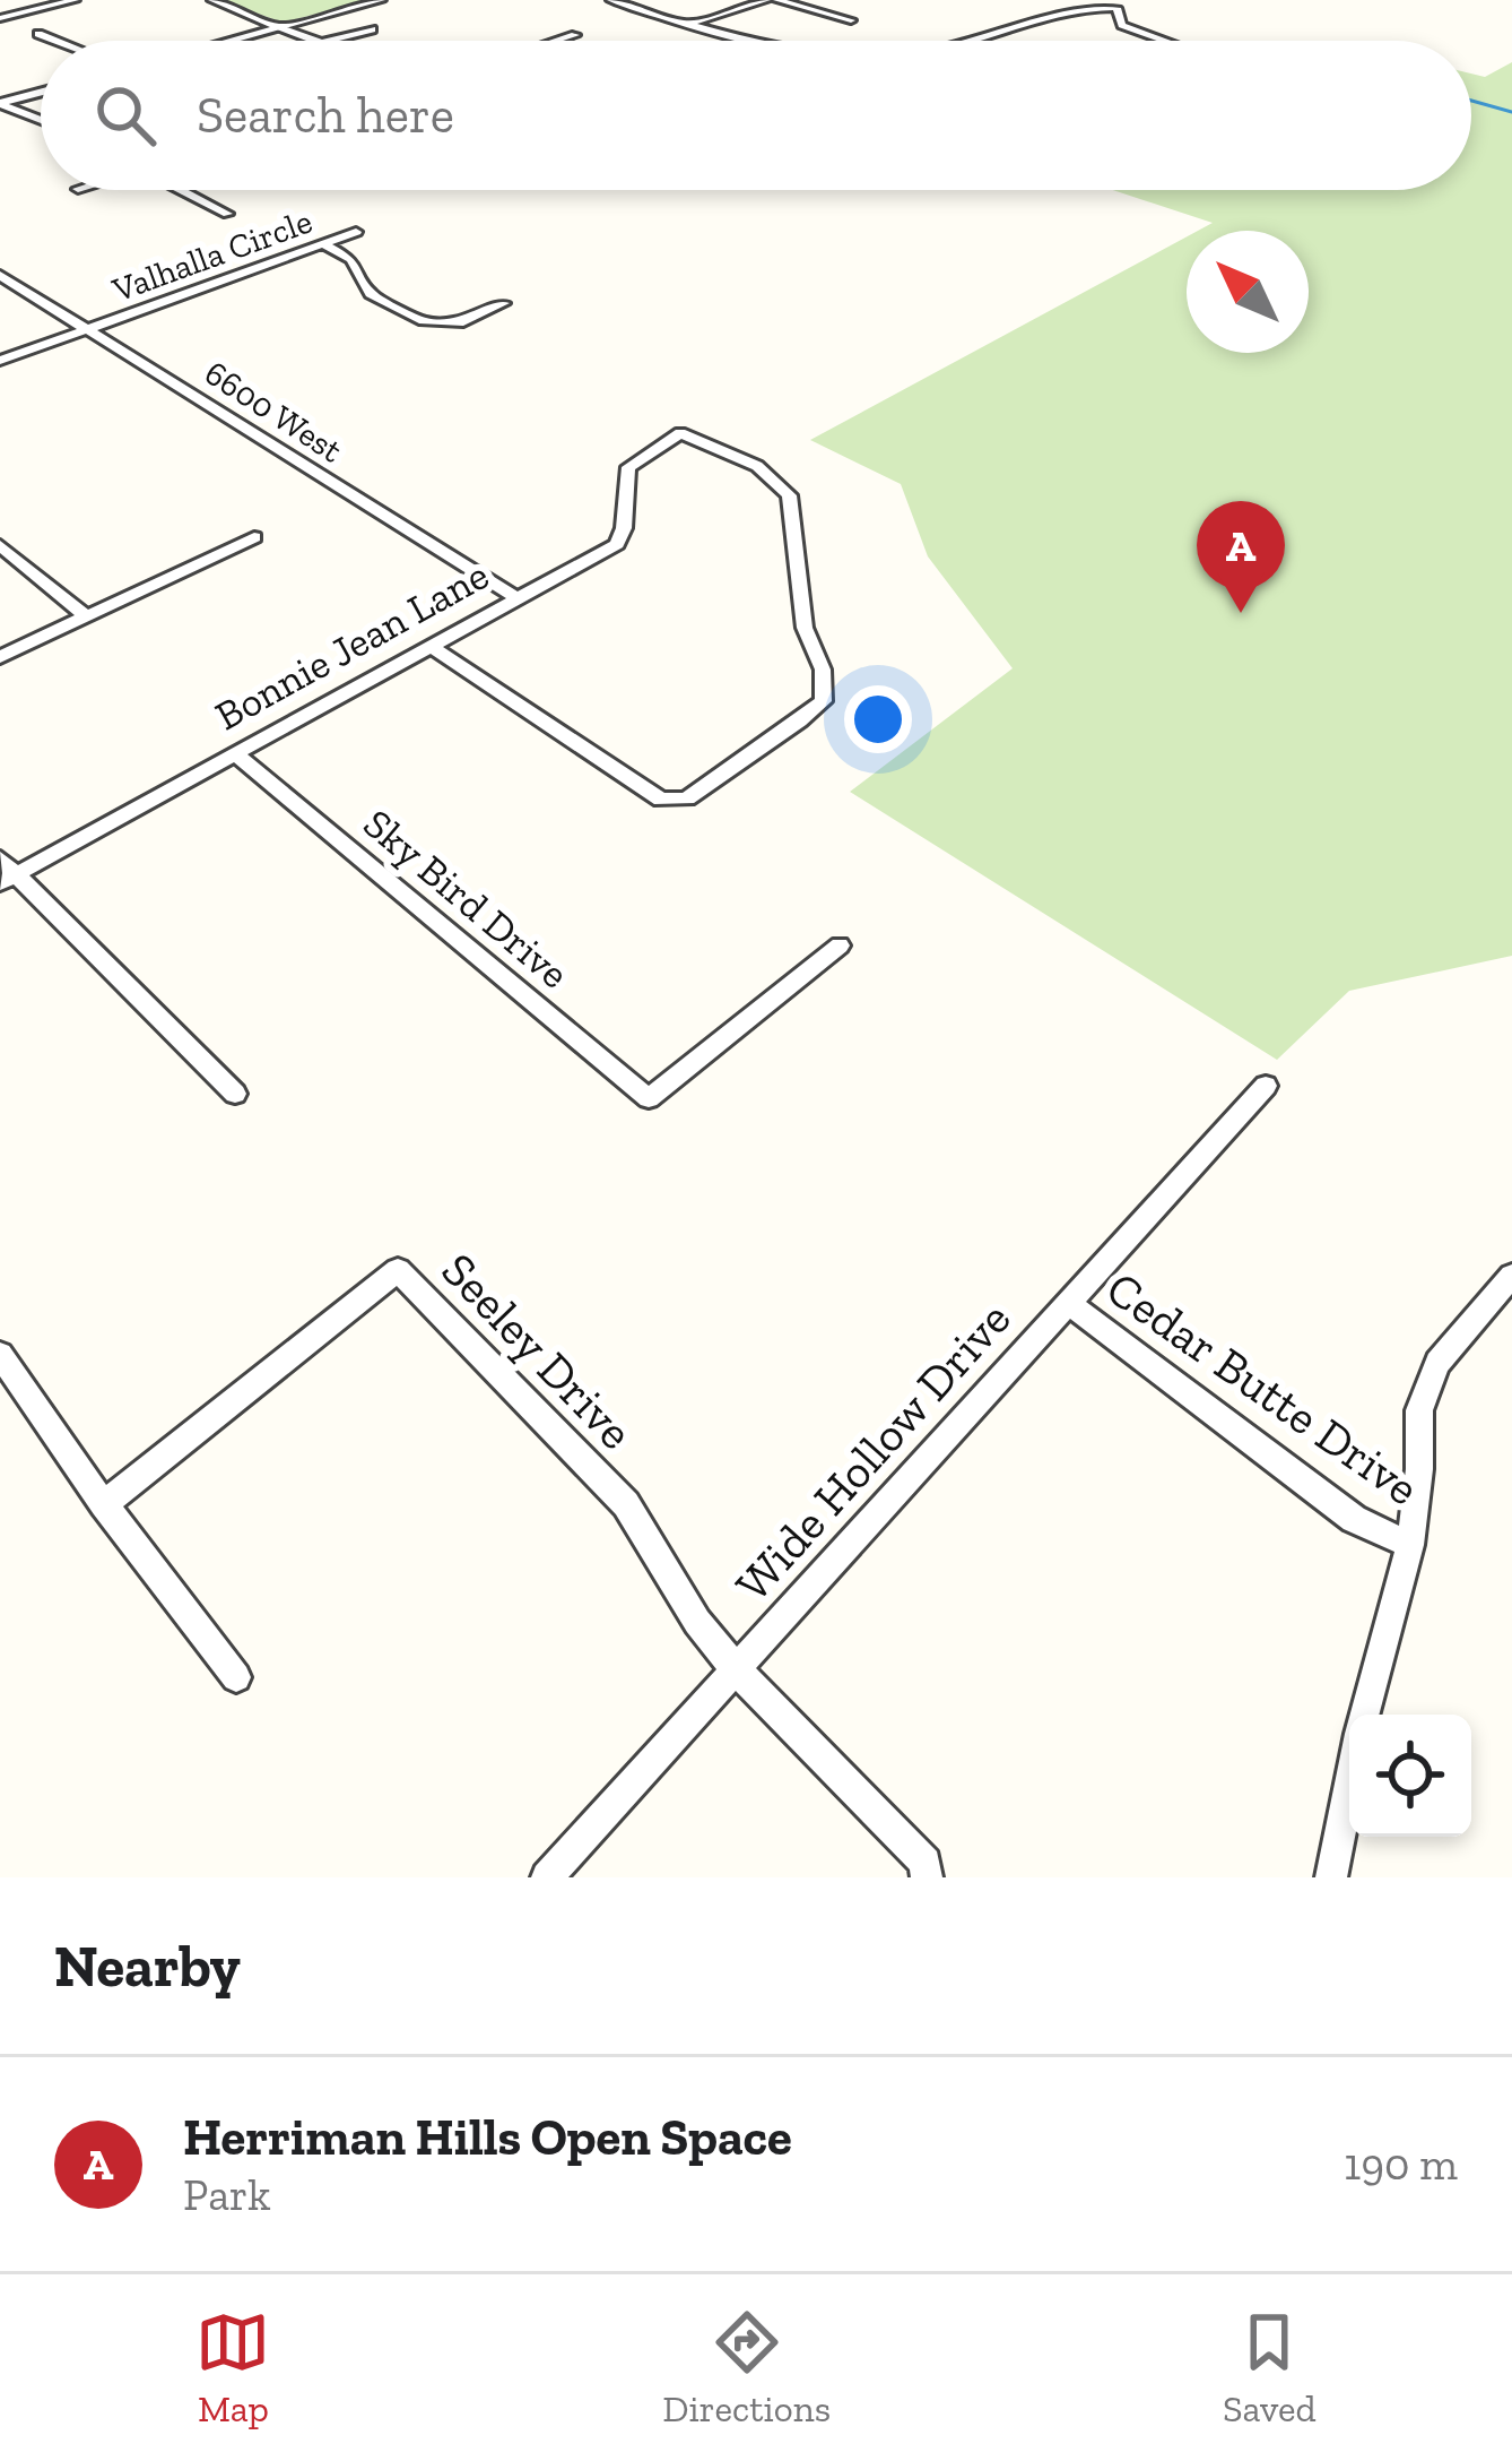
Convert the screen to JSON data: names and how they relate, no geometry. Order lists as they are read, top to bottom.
{
  "streets": {
    "street": [
      "Valhalla Circle",
      "6600 West",
      "Bonnie Jean Lane",
      "Sky Bird Drive",
      "Seeley Drive",
      "Cedar Butte Drive",
      "Wide Hollow Drive"
    ]
  },
  "crossings": [
    ["Valhalla Circle", "6600 West"],
    ["6600 West", "Bonnie Jean Lane"],
    ["Bonnie Jean Lane", "Sky Bird Drive"],
    ["Seeley Drive", "Wide Hollow Drive"],
    ["Cedar Butte Drive", "Wide Hollow Drive"]
  ],
  "north": "top left",
  "page": {
    "search": "Search here",
    "pins": "A",
    "heading": "Nearby",
    "list": [
      {
        "mark": "A",
        "name": "Herriman Hills Open Space",
        "note": "Park",
        "value": "190 m"
      }
    ],
    "nav": ["Map", "Directions", "Saved"]
  }
}
